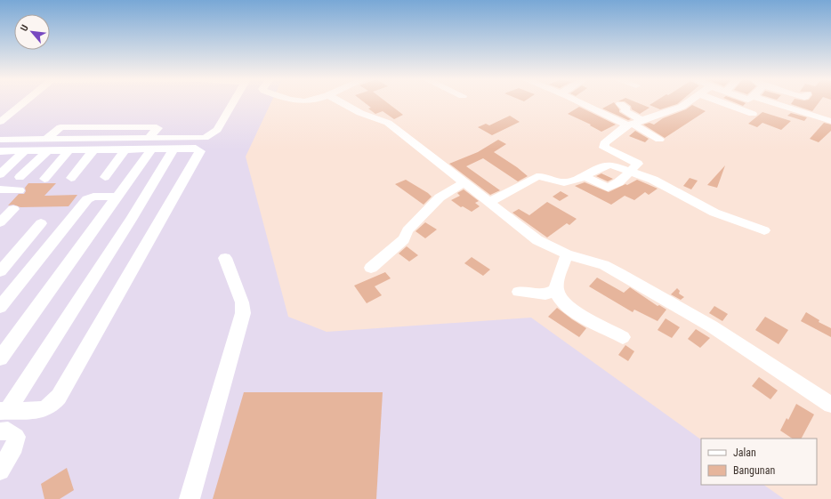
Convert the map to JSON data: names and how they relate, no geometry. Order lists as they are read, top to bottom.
{
  "legend": ["Jalan", "Bangunan"],
  "north": "top left"
}
